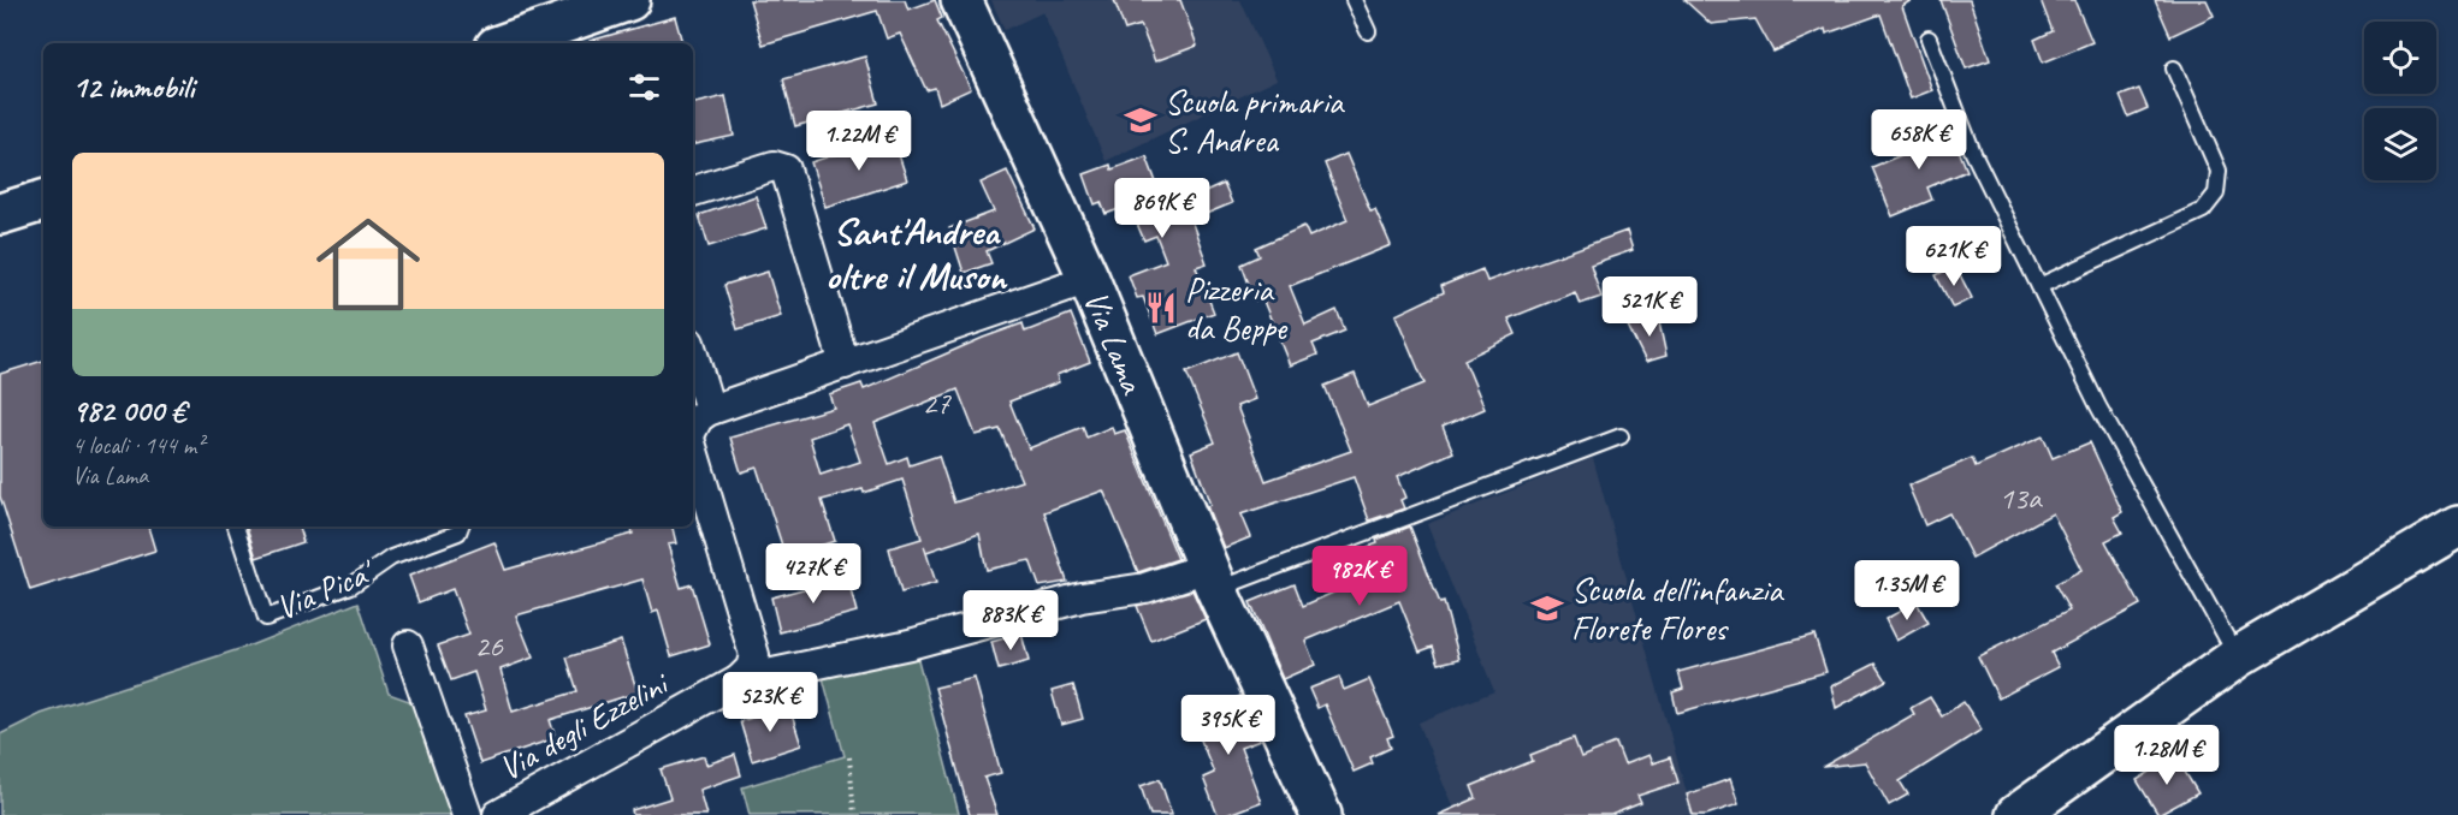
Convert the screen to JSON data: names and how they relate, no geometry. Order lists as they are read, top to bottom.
{
  "streets": {
    "street": ["Via Lama", "Via degli Ezzelini"],
    "lane": ["Via Pica'"]
  },
  "crossings": [
    ["Via Lama", "Via degli Ezzelini"]
  ],
  "districts": ["Sant'Andrea oltre il Muson"],
  "places": {
    "school or university": ["Scuola primaria S. Andrea", "Scuola dell'infanzia Florete Flores"],
    "restaurant": ["Pizzeria da Beppe"]
  },
  "house_numbers": ["27", "13a", "26"],
  "page": {
    "heading": "12 immobili",
    "price": [
      "658K €",
      "1.22M €",
      "869K €",
      "621K €",
      "521K €",
      "427K €",
      "982K €",
      "1.35M €",
      "883K €",
      "523K €",
      "395K €",
      "1.28M €"
    ],
    "list": [
      {
        "name": "982 000 €",
        "note": "4 locali · 144 m² · Via Lama"
      }
    ]
  }
}
